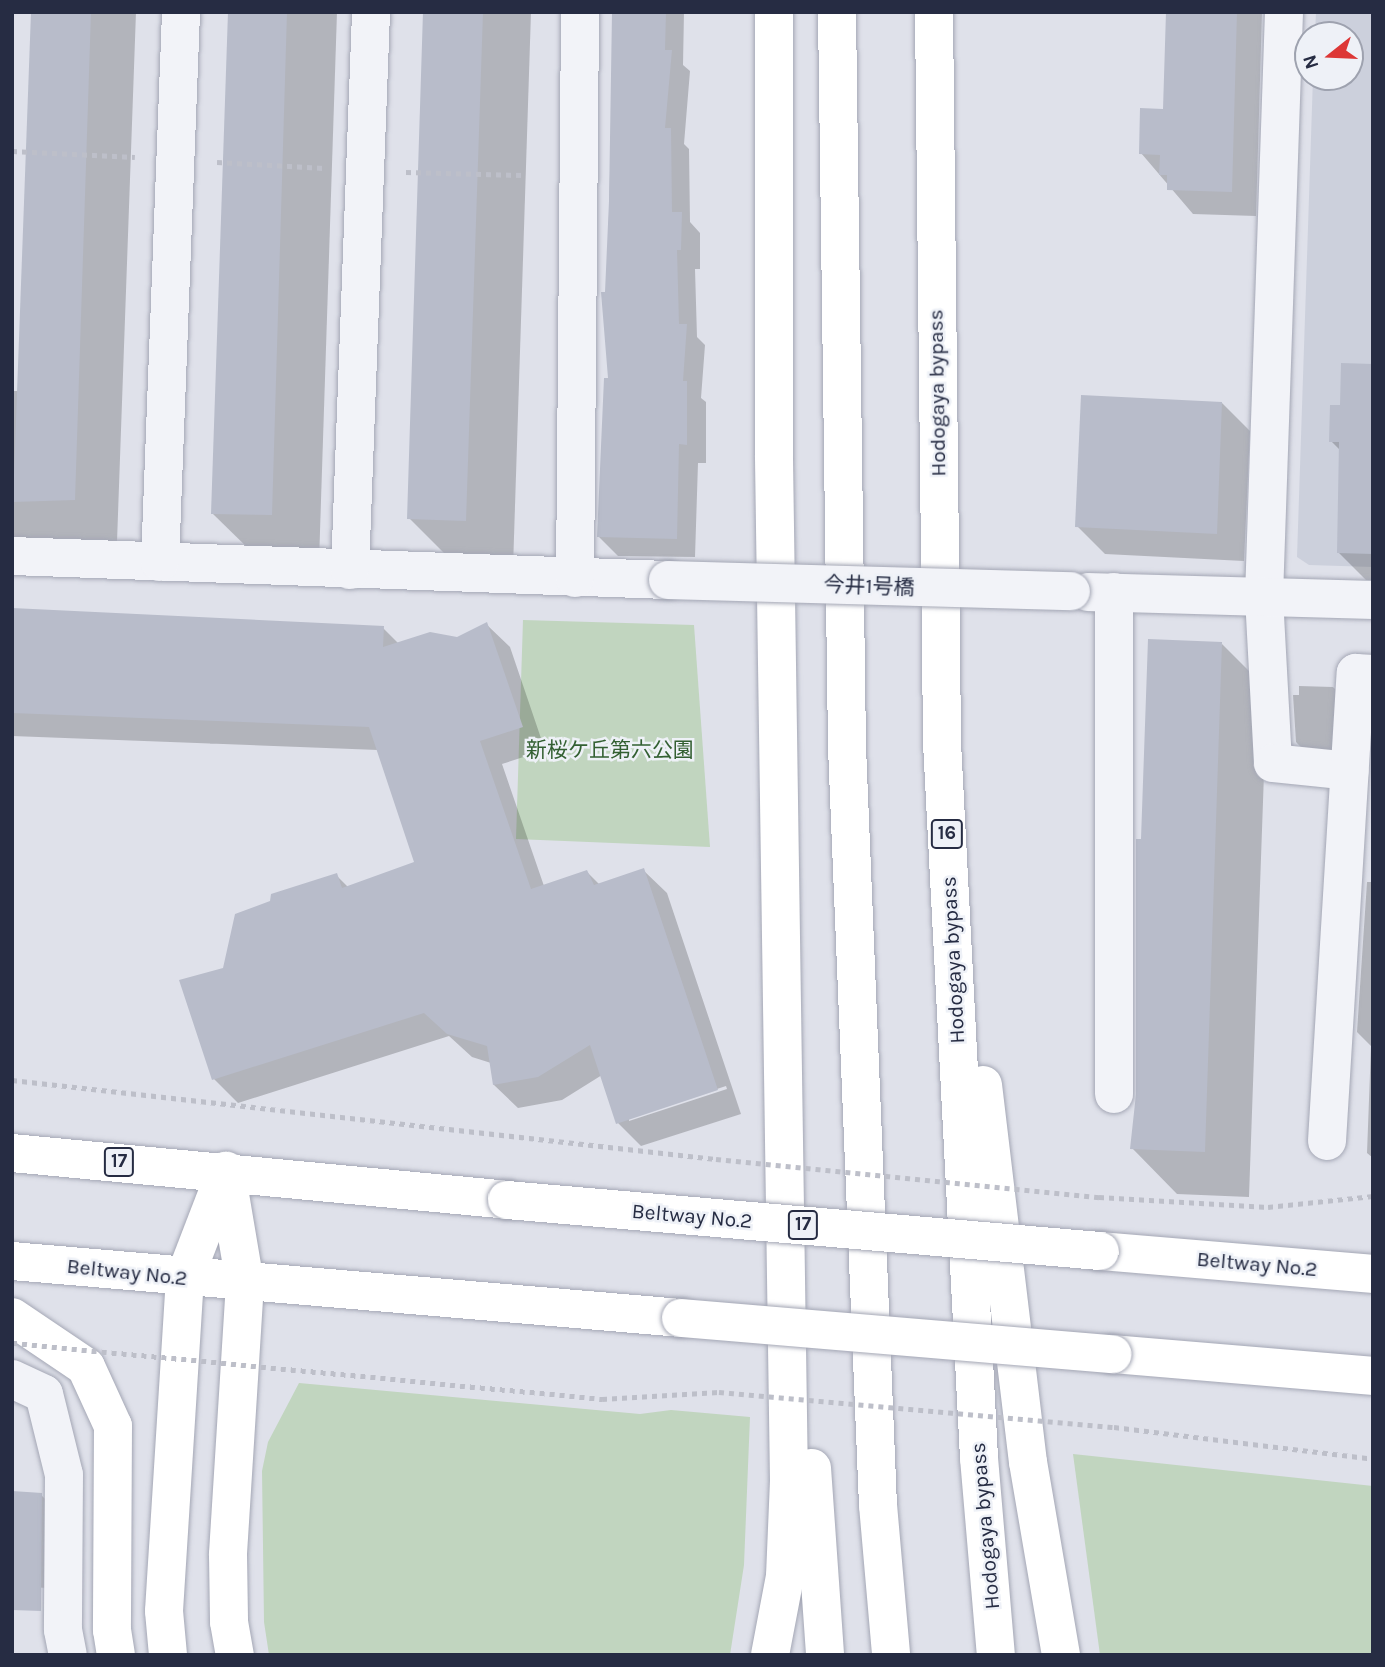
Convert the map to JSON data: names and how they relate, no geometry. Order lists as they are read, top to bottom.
{
  "streets": {
    "main road": [
      "Hodogaya bypass",
      "16",
      "17",
      "Beltway No.2"
    ],
    "street": ["今井1号橋"]
  },
  "parks": ["新桜ケ丘第六公園"],
  "north": "left"
}
